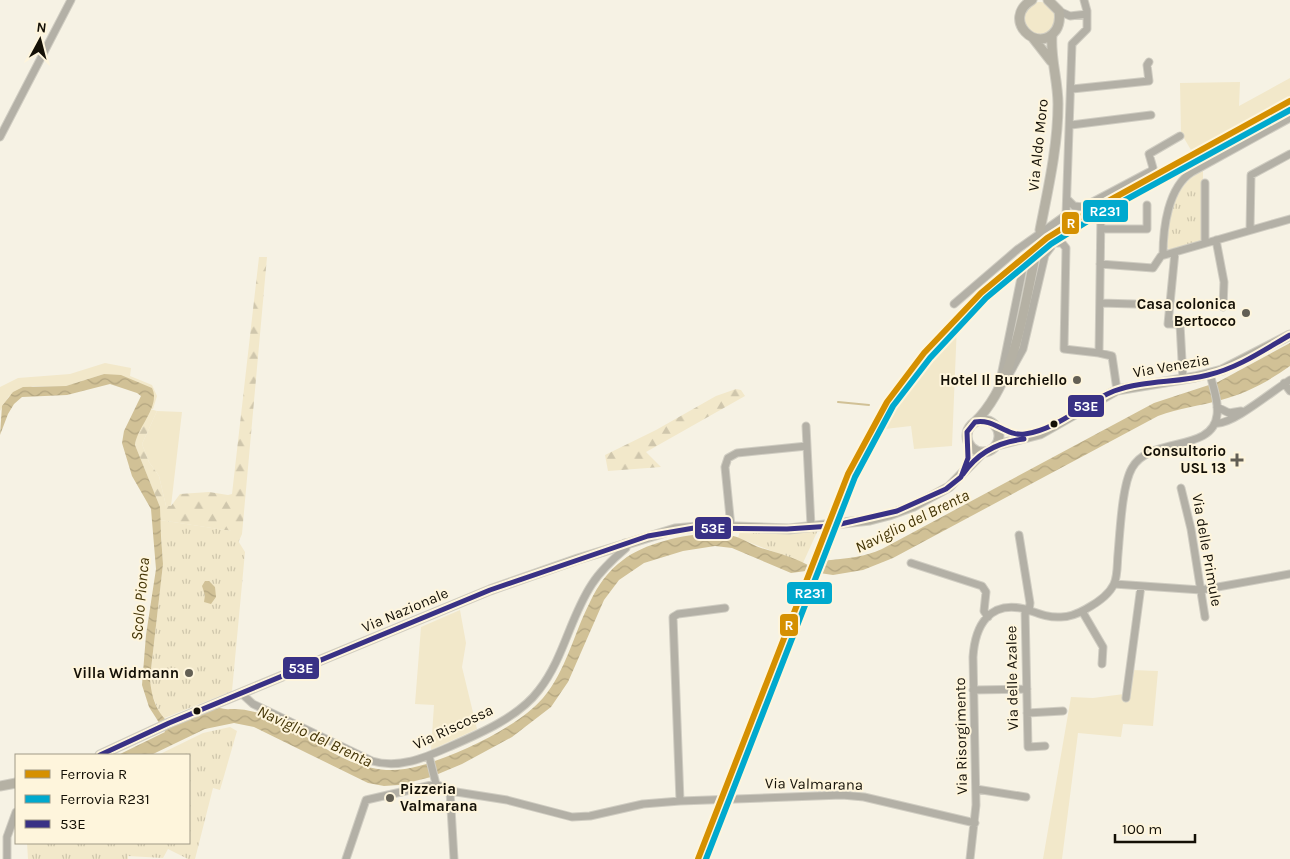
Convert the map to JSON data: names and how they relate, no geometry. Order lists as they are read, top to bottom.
{
  "streets": {
    "main road": ["Via Aldo Moro", "Via Venezia", "Via Nazionale"],
    "street": [
      "Via delle Primule",
      "Via delle Azalee",
      "Via Riscossa",
      "Via Risorgimento",
      "Via Valmarana"
    ]
  },
  "crossings": [
    ["Via Nazionale", "Via Riscossa"],
    ["Via Risorgimento", "Via Valmarana"]
  ],
  "water": ["Naviglio del Brenta", "Scolo Pionca"],
  "places": {
    "other": [
      "Casa colonica Bertocco",
      "Hotel Il Burchiello",
      "Villa Widmann",
      "Pizzeria Valmarana"
    ],
    "health": ["Consultorio USL 13"]
  },
  "lines": ["rail line R", "rail line R231", "transit line 53E"],
  "legend": ["Ferrovia R", "Ferrovia R231", "53E"],
  "scale_bar": "100 m",
  "north": "top"
}
